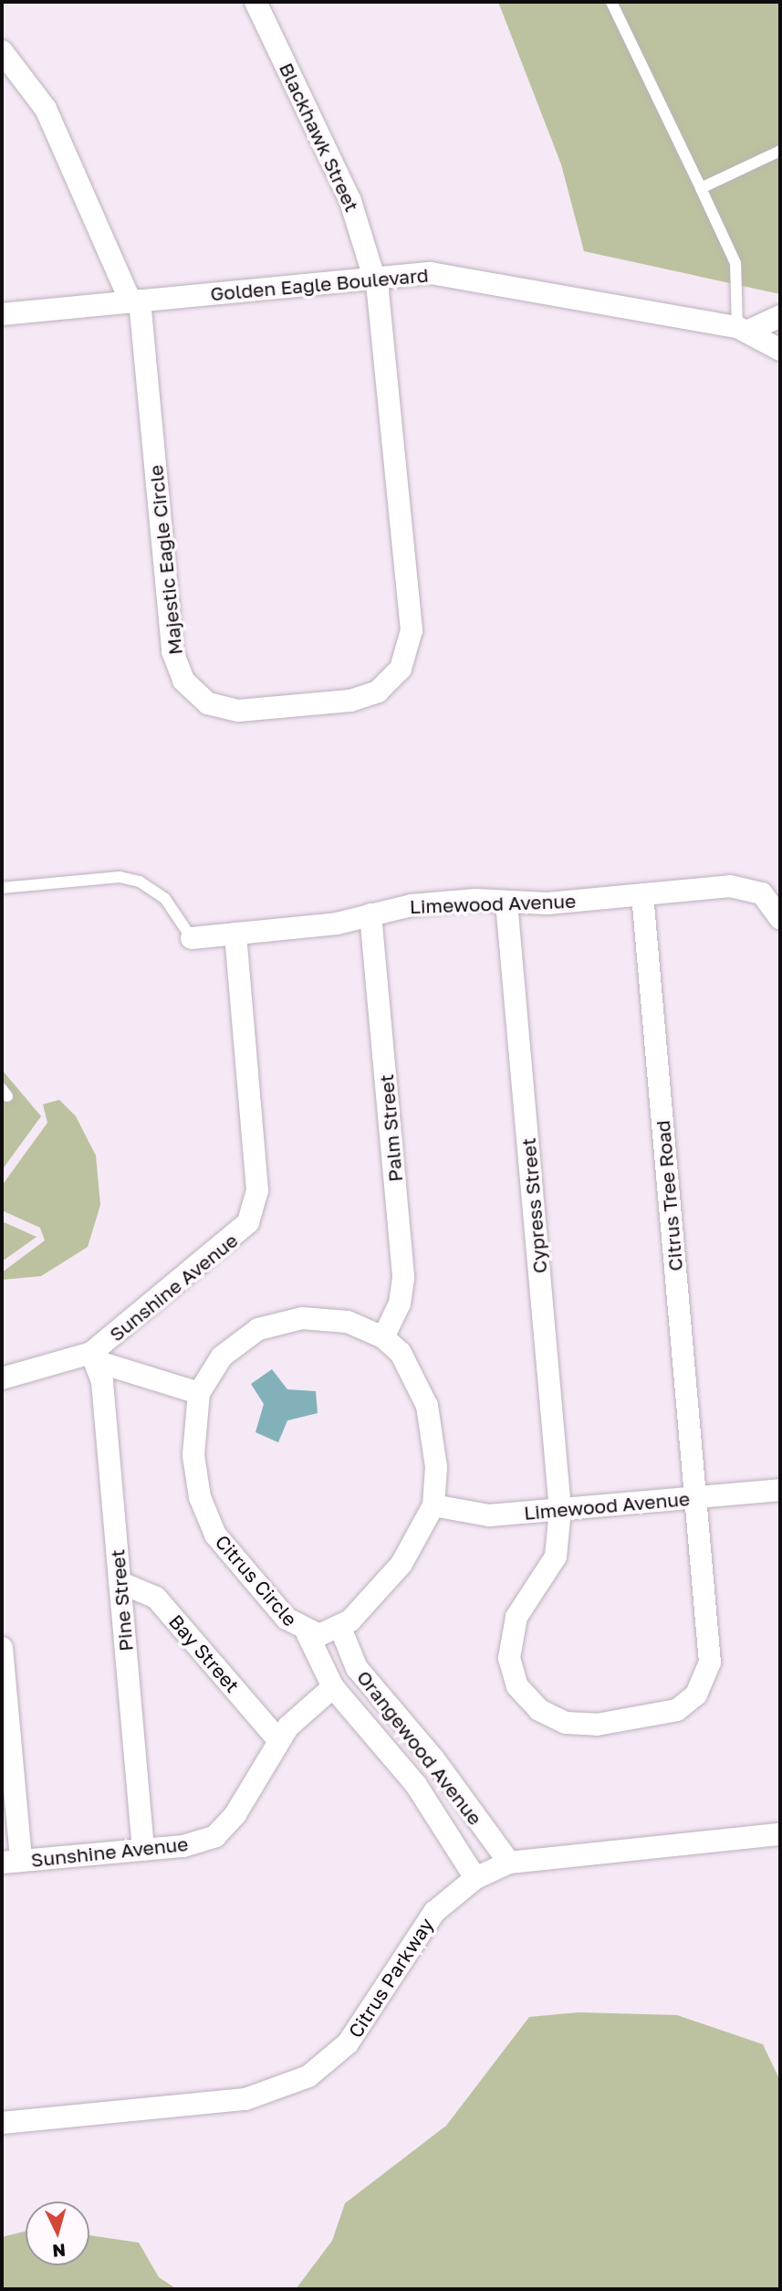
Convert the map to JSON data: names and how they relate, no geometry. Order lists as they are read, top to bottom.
{
  "streets": {
    "street": [
      "Blackhawk Street",
      "Golden Eagle Boulevard",
      "Majestic Eagle Circle",
      "Limewood Avenue",
      "Palm Street",
      "Citrus Tree Road",
      "Cypress Street",
      "Sunshine Avenue",
      "Citrus Circle",
      "Pine Street",
      "Bay Street",
      "Orangewood Avenue",
      "Citrus Parkway"
    ]
  },
  "crossings": [
    ["Blackhawk Street", "Golden Eagle Boulevard"],
    ["Blackhawk Street", "Majestic Eagle Circle"],
    ["Golden Eagle Boulevard", "Majestic Eagle Circle"],
    ["Limewood Avenue", "Palm Street"],
    ["Limewood Avenue", "Citrus Tree Road"],
    ["Limewood Avenue", "Cypress Street"],
    ["Limewood Avenue", "Sunshine Avenue"],
    ["Citrus Tree Road", "Cypress Street"],
    ["Sunshine Avenue", "Pine Street"],
    ["Sunshine Avenue", "Bay Street"],
    ["Citrus Circle", "Orangewood Avenue"],
    ["Pine Street", "Bay Street"],
    ["Orangewood Avenue", "Citrus Parkway"]
  ],
  "north": "bottom"
}
